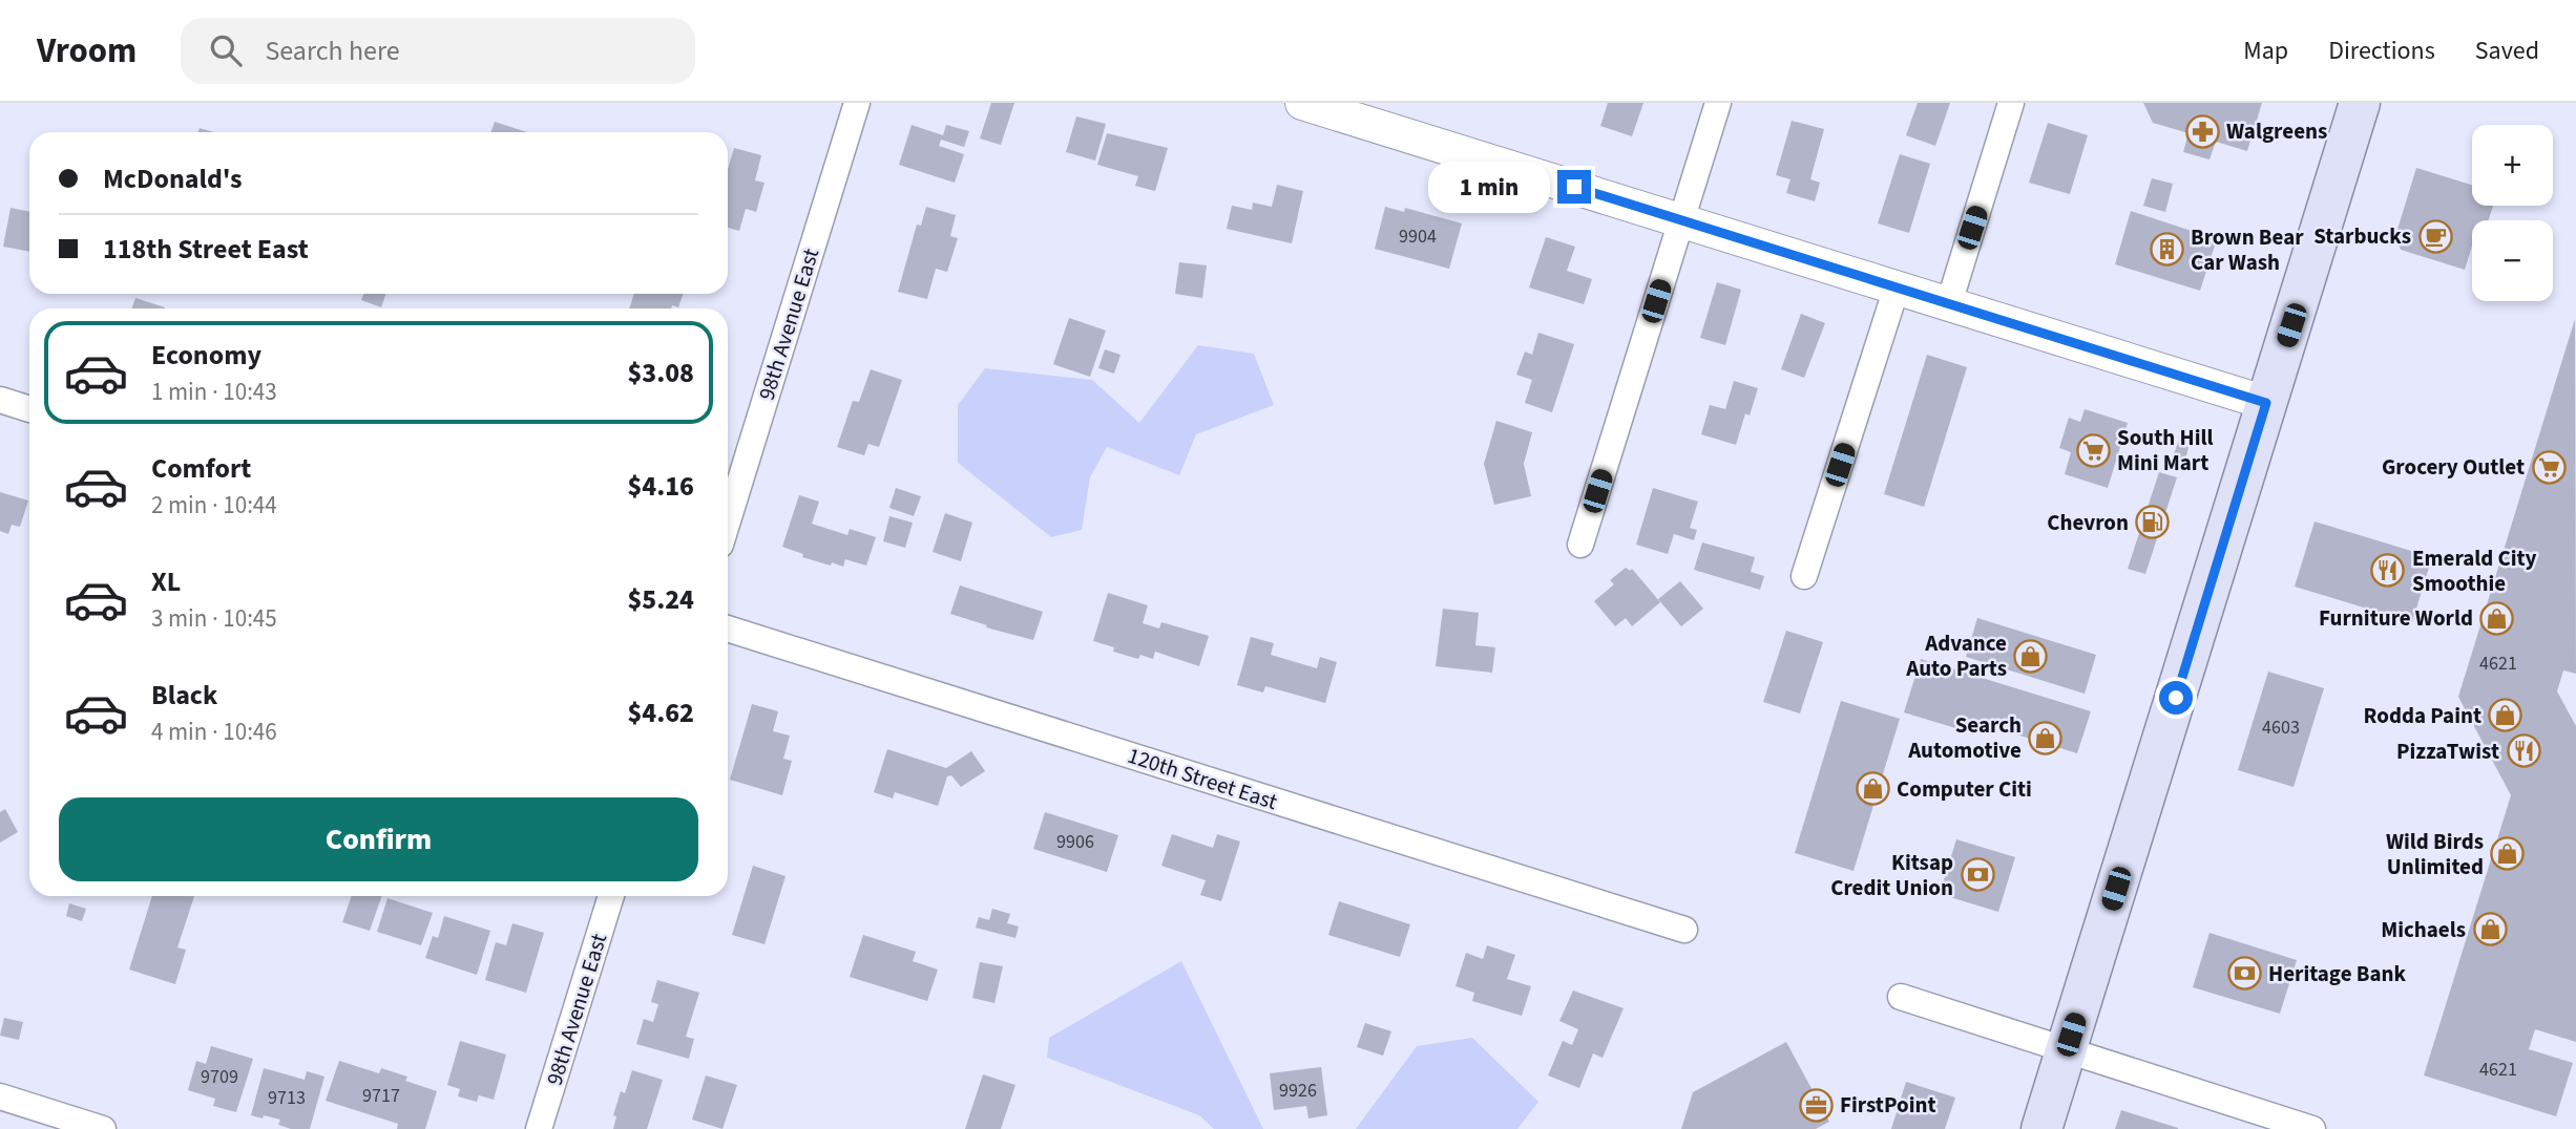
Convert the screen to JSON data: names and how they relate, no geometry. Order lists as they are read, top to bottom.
{
  "streets": {
    "street": ["98th Avenue East", "120th Street East"]
  },
  "places": {
    "pharmacy": ["Walgreens"],
    "cafe": ["Starbucks"],
    "building": ["Brown Bear Car Wash"],
    "supermarket": ["South Hill Mini Mart", "Grocery Outlet"],
    "fuel station": ["Chevron"],
    "restaurant": ["Emerald City Smoothie", "PizzaTwist"],
    "shop": [
      "Furniture World",
      "Advance Auto Parts",
      "Rodda Paint",
      "Search Automotive",
      "Computer Citi",
      "Wild Birds Unlimited",
      "Michaels"
    ],
    "bank": ["Kitsap Credit Union", "Heritage Bank"],
    "office": ["FirstPoint"]
  },
  "house_numbers": [
    "9904",
    "4621",
    "4603",
    "9906",
    "4621",
    "9709",
    "9926",
    "9717",
    "9713"
  ],
  "page": {
    "header": "Vroom",
    "search": "Search here",
    "nav": ["Map", "Directions", "Saved"],
    "map_buttons": ["+", "−"],
    "banner": ["McDonald's", "118th Street East"],
    "bubble": "1 min",
    "list": [
      {
        "name": "Economy",
        "note": "1 min · 10:43",
        "value": "$3.08"
      },
      {
        "name": "Comfort",
        "note": "2 min · 10:44",
        "value": "$4.16"
      },
      {
        "name": "XL",
        "note": "3 min · 10:45",
        "value": "$5.24"
      },
      {
        "name": "Black",
        "note": "4 min · 10:46",
        "value": "$4.62"
      }
    ],
    "buttons": "Confirm"
  }
}
